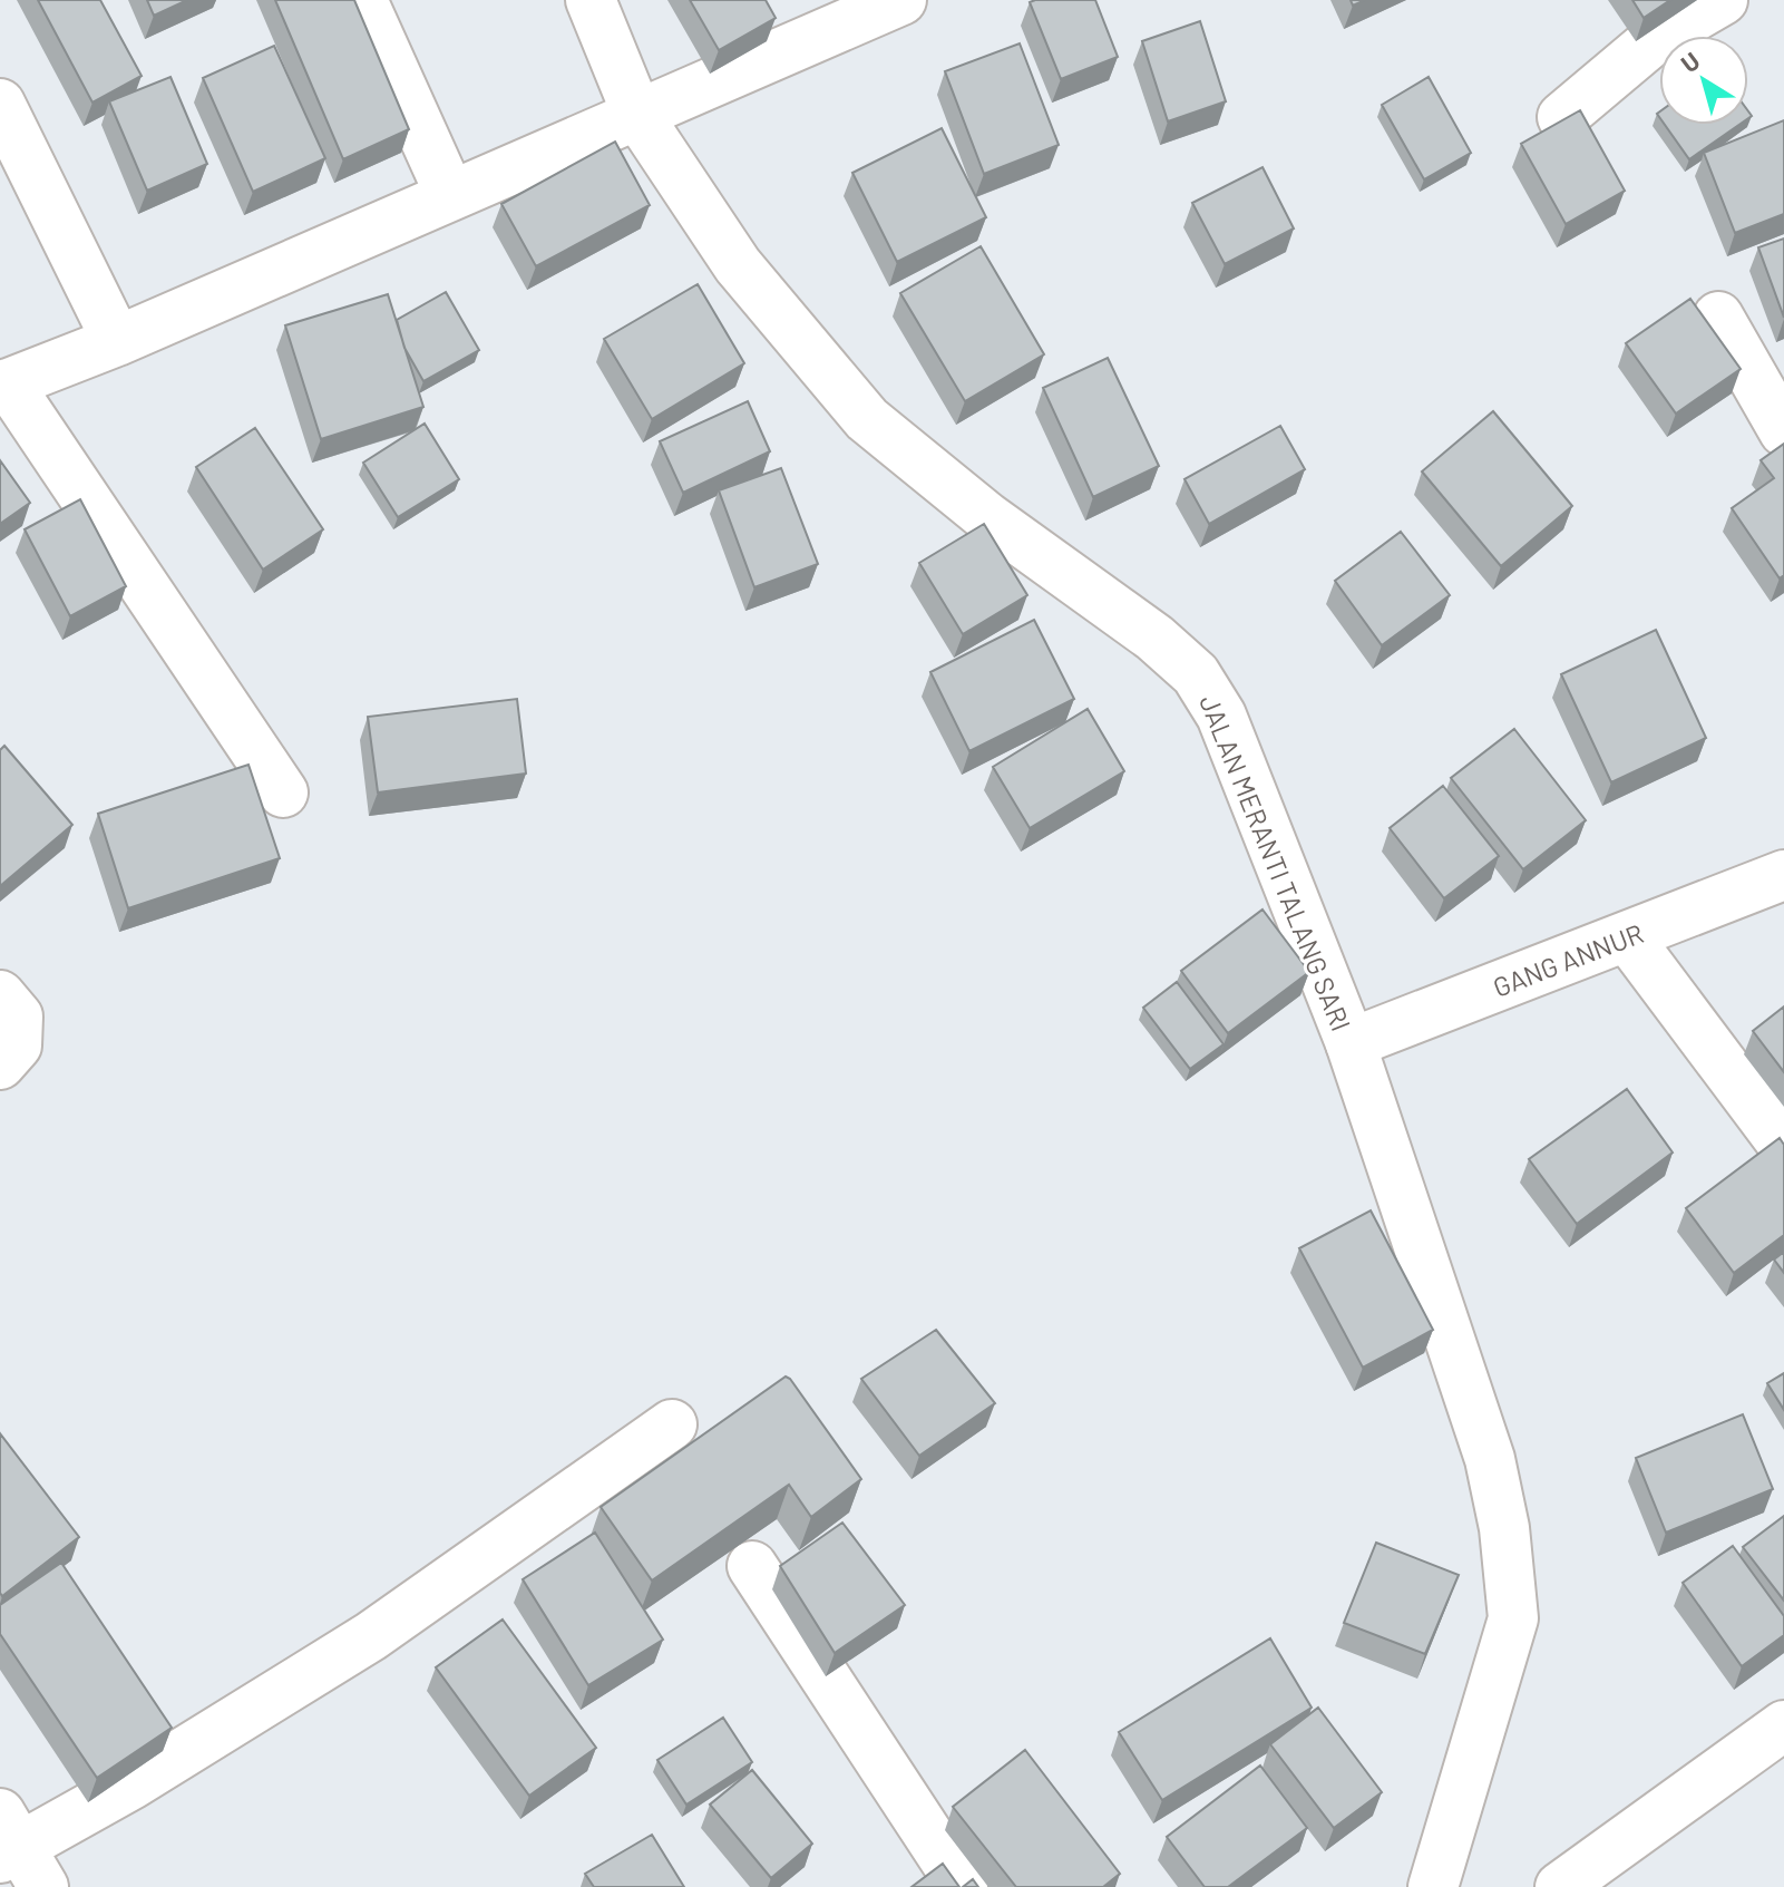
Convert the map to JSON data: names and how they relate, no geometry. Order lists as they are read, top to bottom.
{
  "streets": {
    "street": ["JALAN MERANTI TALANG SARI", "GANG ANNUR"]
  },
  "crossings": [
    ["JALAN MERANTI TALANG SARI", "GANG ANNUR"]
  ],
  "north": "top left"
}
